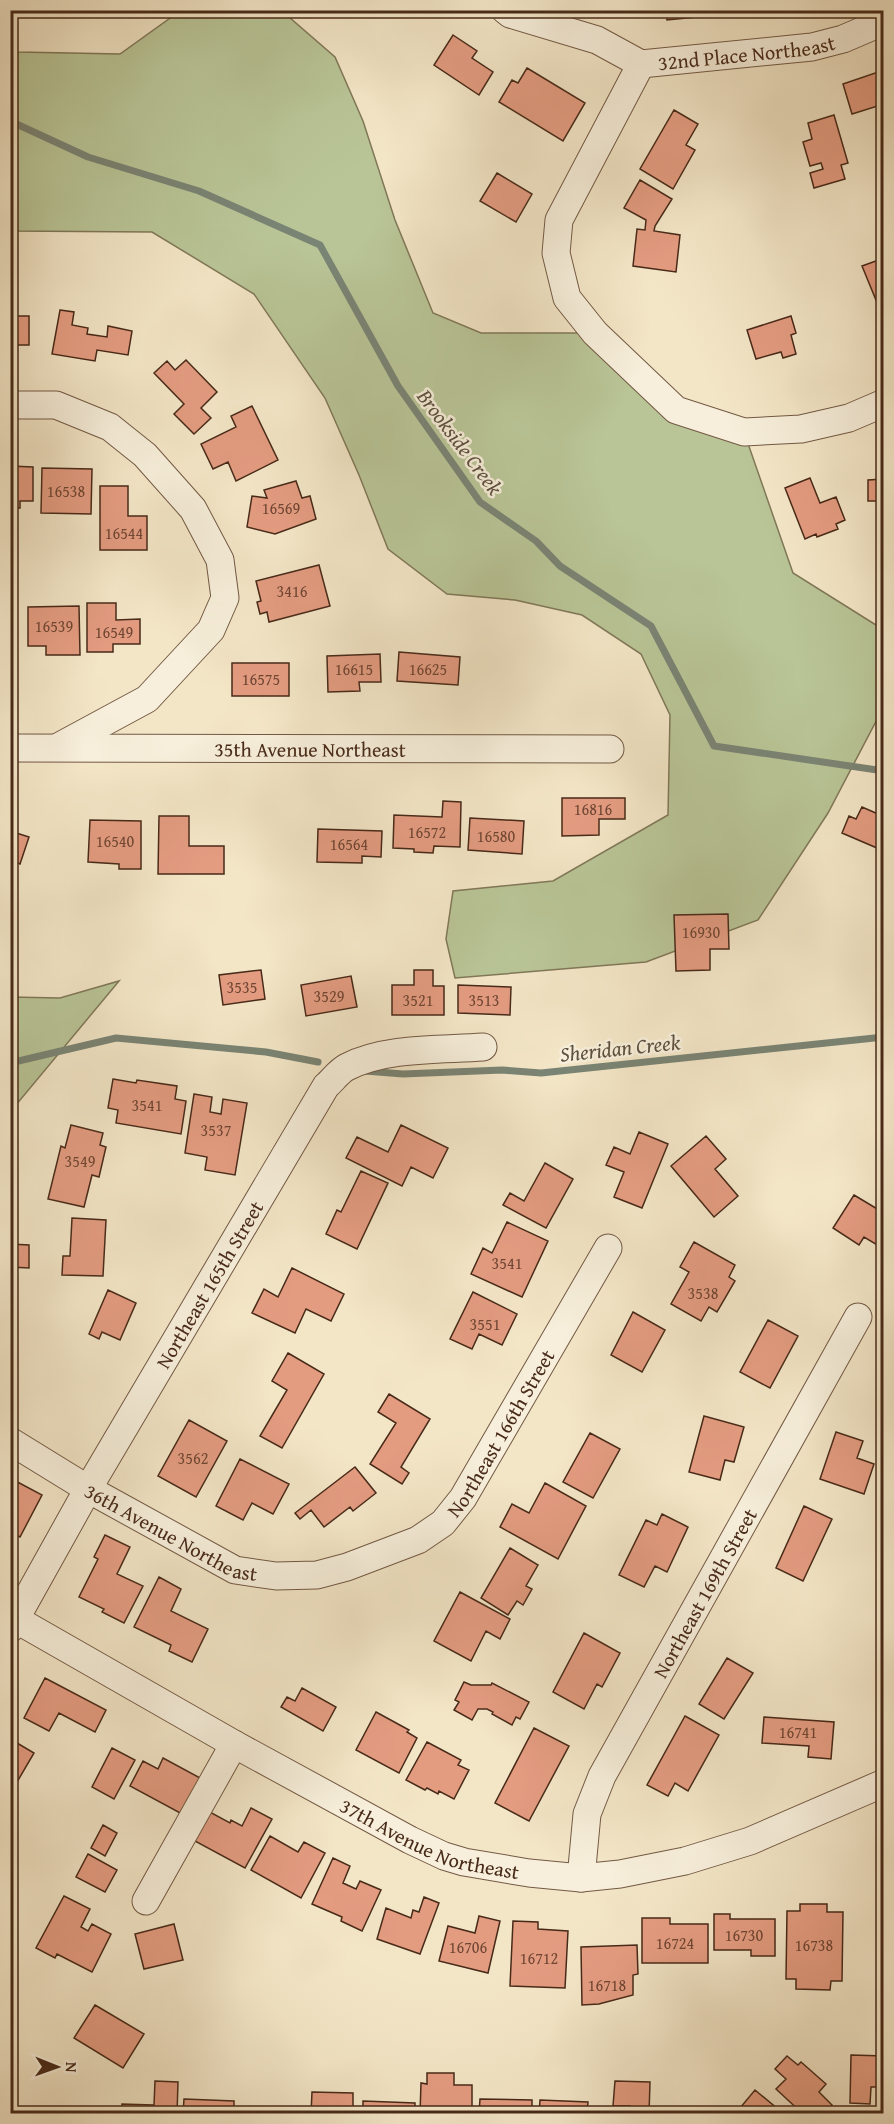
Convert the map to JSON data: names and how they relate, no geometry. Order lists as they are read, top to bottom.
{
  "streets": {
    "street": [
      "32nd Place Northeast",
      "35th Avenue Northeast",
      "Northeast 165th Street",
      "Northeast 166th Street",
      "36th Avenue Northeast",
      "Northeast 169th Street",
      "37th Avenue Northeast"
    ]
  },
  "crossings": [
    ["Northeast 165th Street", "36th Avenue Northeast"],
    ["Northeast 165th Street", "37th Avenue Northeast"],
    ["Northeast 166th Street", "36th Avenue Northeast"],
    ["Northeast 169th Street", "37th Avenue Northeast"]
  ],
  "water": ["Brookside Creek", "Sheridan Creek"],
  "house_numbers": [
    "16538",
    "16569",
    "16544",
    "3416",
    "16539",
    "16549",
    "16615",
    "16625",
    "16575",
    "16816",
    "16572",
    "16580",
    "16540",
    "16564",
    "16930",
    "3535",
    "3529",
    "3521",
    "3513",
    "3541",
    "3537",
    "3549",
    "3541",
    "3538",
    "3551",
    "3562",
    "16741",
    "16730",
    "16724",
    "16738",
    "16706",
    "16712",
    "16718"
  ],
  "north": "right"
}
